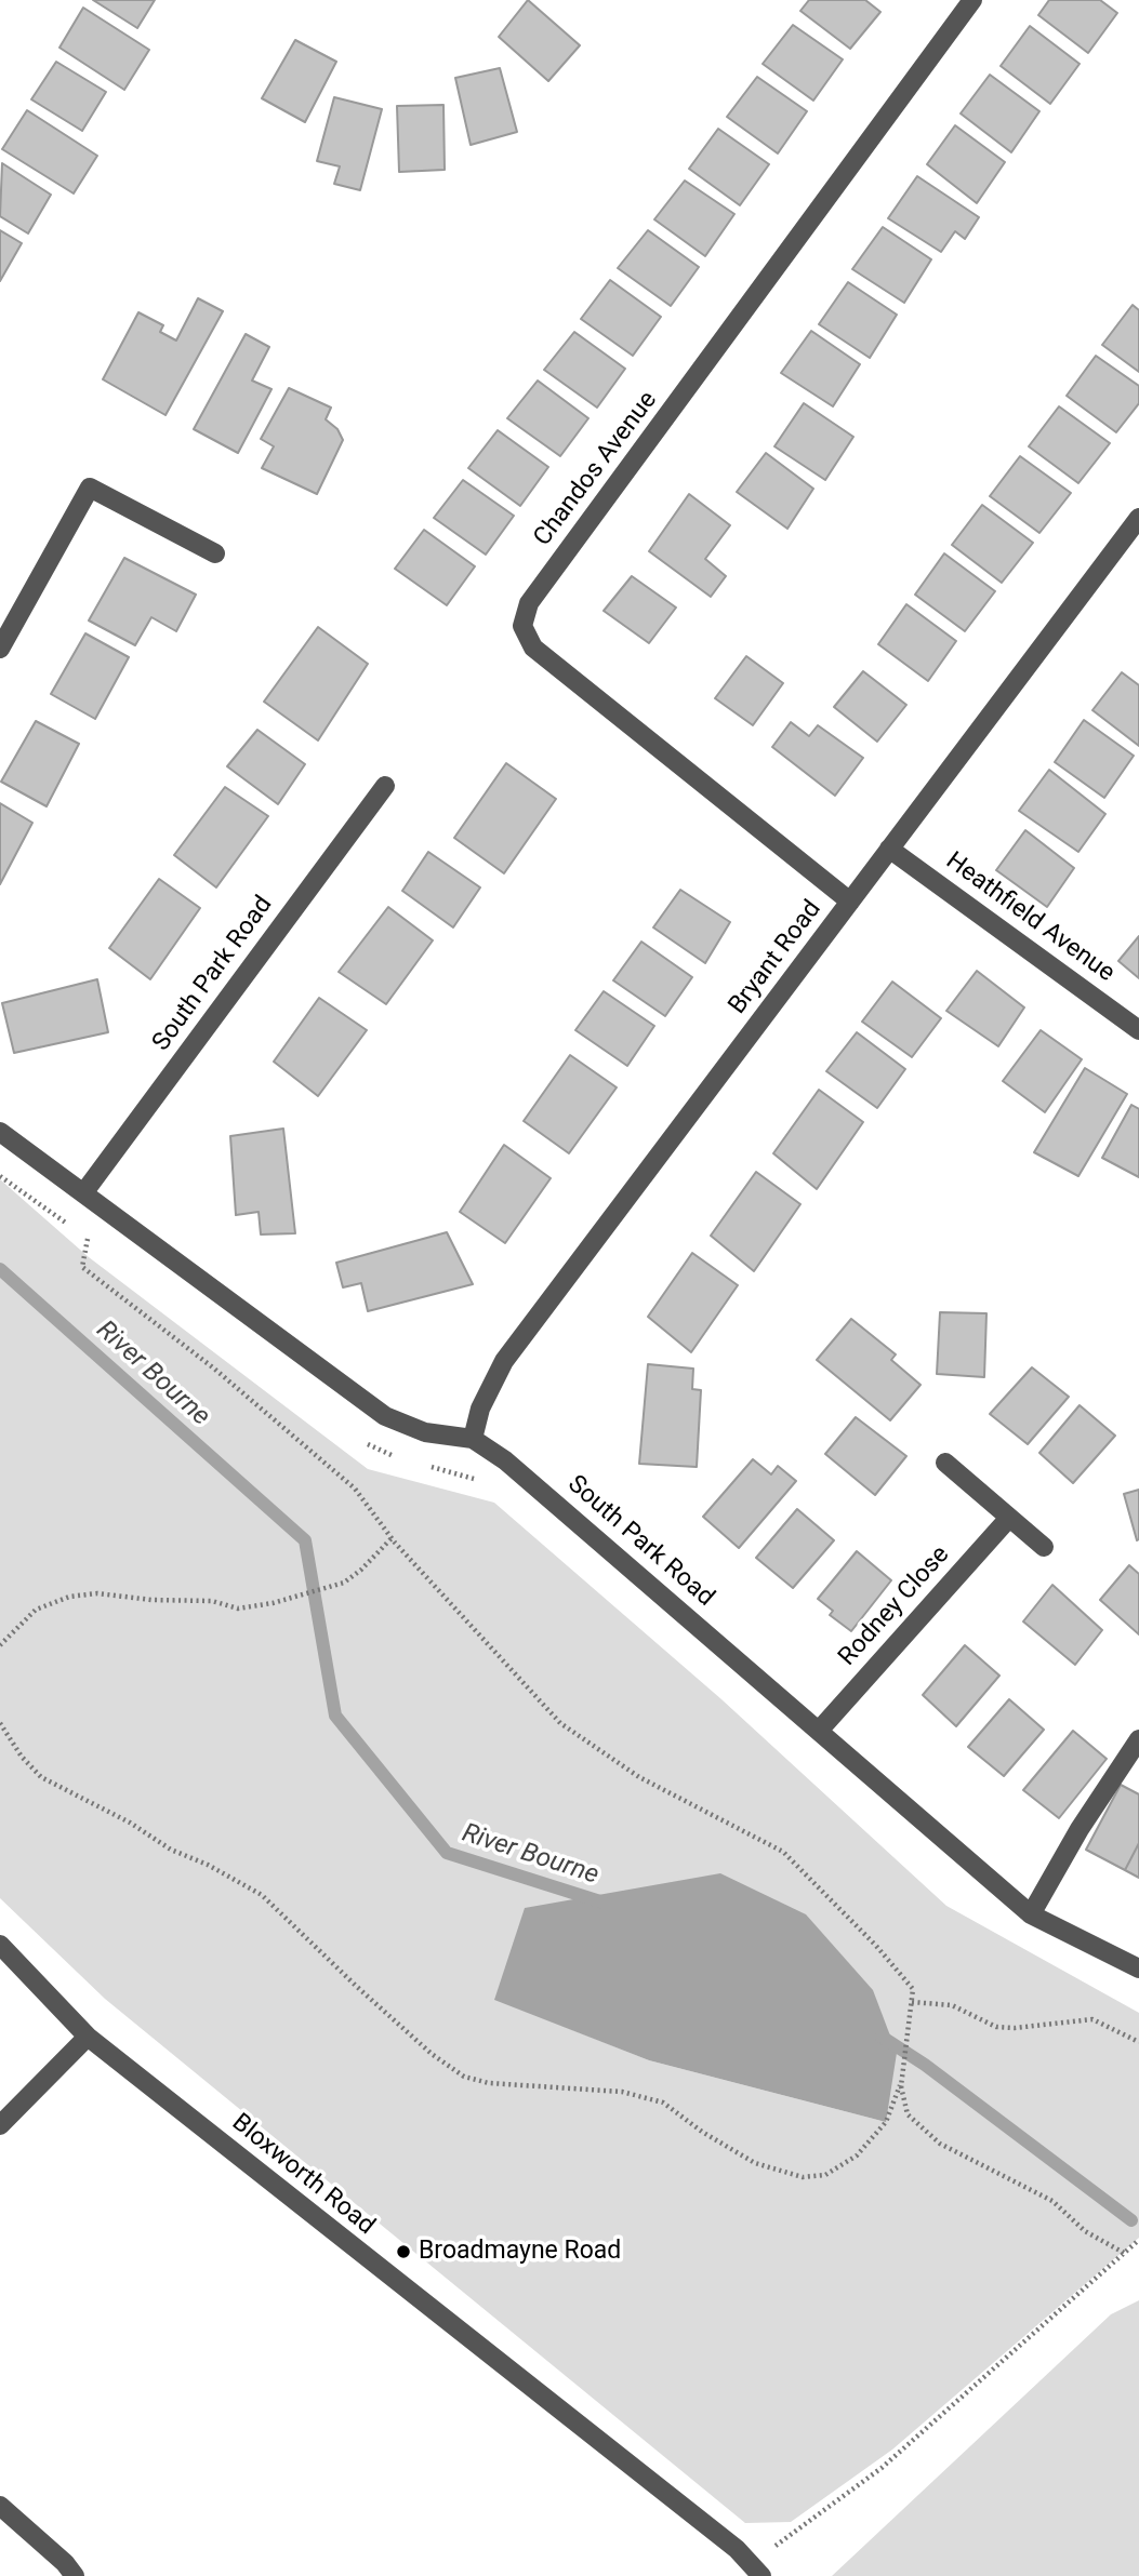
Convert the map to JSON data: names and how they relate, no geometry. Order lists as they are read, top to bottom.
{
  "streets": {
    "street": [
      "Chandos Avenue",
      "Heathfield Avenue",
      "Bryant Road",
      "South Park Road",
      "Rodney Close",
      "Bloxworth Road"
    ]
  },
  "crossings": [
    ["Chandos Avenue", "Bryant Road"],
    ["Heathfield Avenue", "Bryant Road"],
    ["Bryant Road", "South Park Road"],
    ["South Park Road", "Rodney Close"]
  ],
  "water": ["River Bourne"],
  "places": ["Broadmayne Road"]
}
